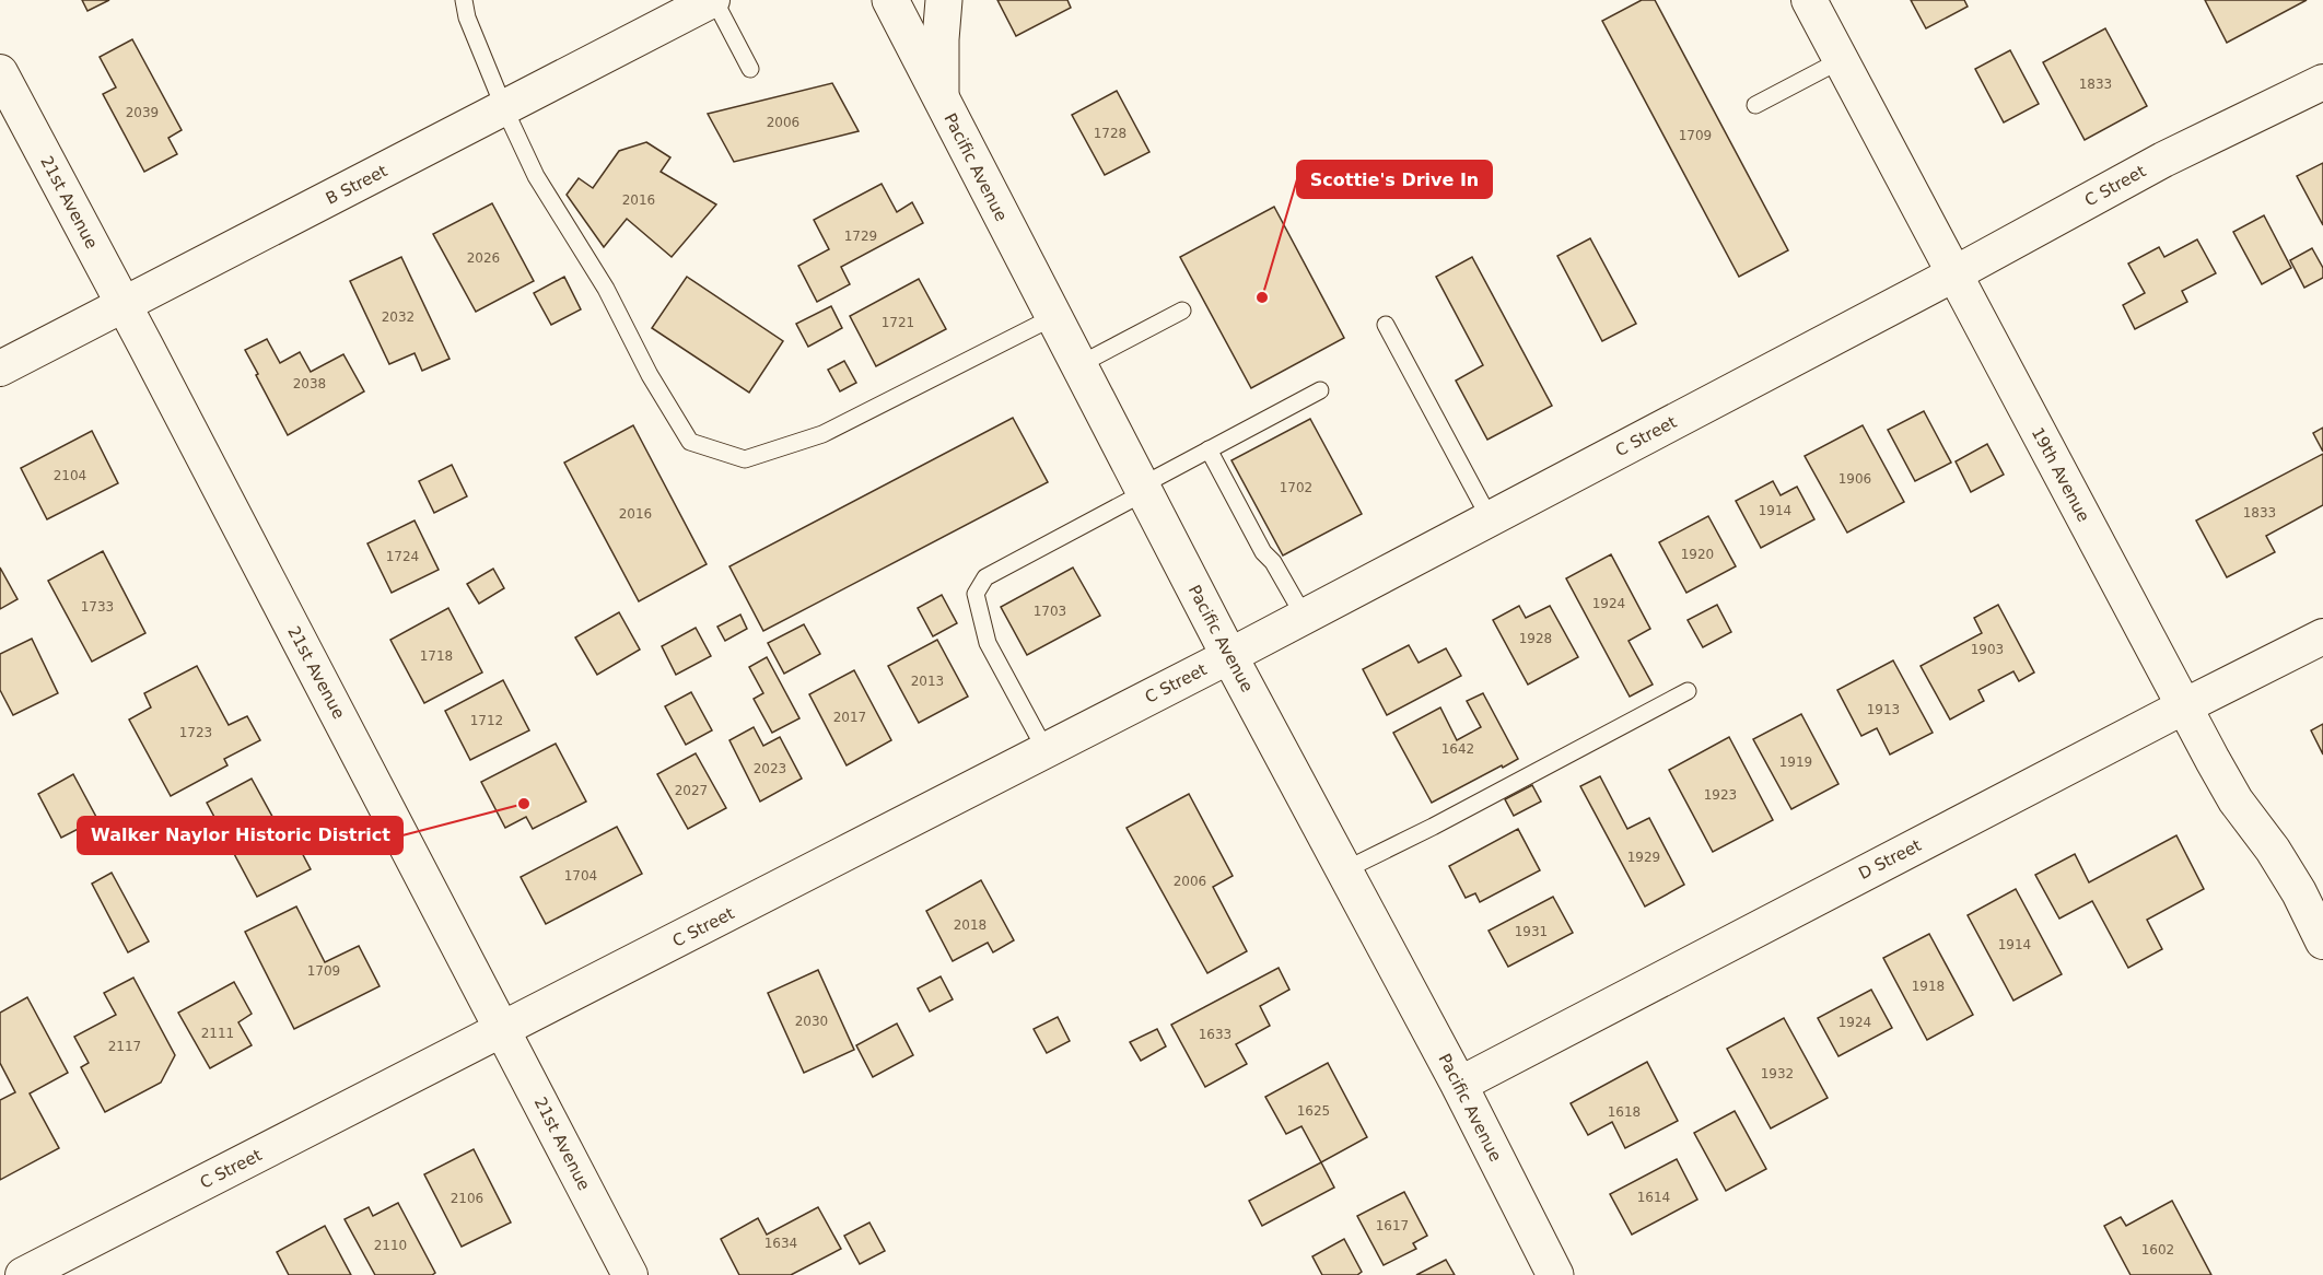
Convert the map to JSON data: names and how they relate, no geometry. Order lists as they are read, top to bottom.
{
  "streets": {
    "main road": ["Pacific Avenue"],
    "street": [
      "B Street",
      "C Street",
      "21st Avenue",
      "19th Avenue",
      "D Street"
    ]
  },
  "crossings": [
    ["Pacific Avenue", "C Street"],
    ["Pacific Avenue", "D Street"],
    ["B Street", "21st Avenue"],
    ["C Street", "21st Avenue"],
    ["C Street", "19th Avenue"],
    ["19th Avenue", "D Street"]
  ],
  "places": ["Scottie's Drive In", "Walker Naylor Historic District"],
  "house_numbers": [
    "1833",
    "2039",
    "2006",
    "1728",
    "1709",
    "2016",
    "1729",
    "2026",
    "2032",
    "1721",
    "2038",
    "2104",
    "1906",
    "1702",
    "1914",
    "1833",
    "2016",
    "1920",
    "1724",
    "1924",
    "1733",
    "1703",
    "1928",
    "1903",
    "1718",
    "2013",
    "1913",
    "2017",
    "1712",
    "1723",
    "1642",
    "1919",
    "2023",
    "2027",
    "1923",
    "1929",
    "1704",
    "2006",
    "2018",
    "1931",
    "1914",
    "1709",
    "1918",
    "2030",
    "1924",
    "2111",
    "1633",
    "2117",
    "1932",
    "1625",
    "1618",
    "1614",
    "2106",
    "1617",
    "1634",
    "2110",
    "1602"
  ]
}
